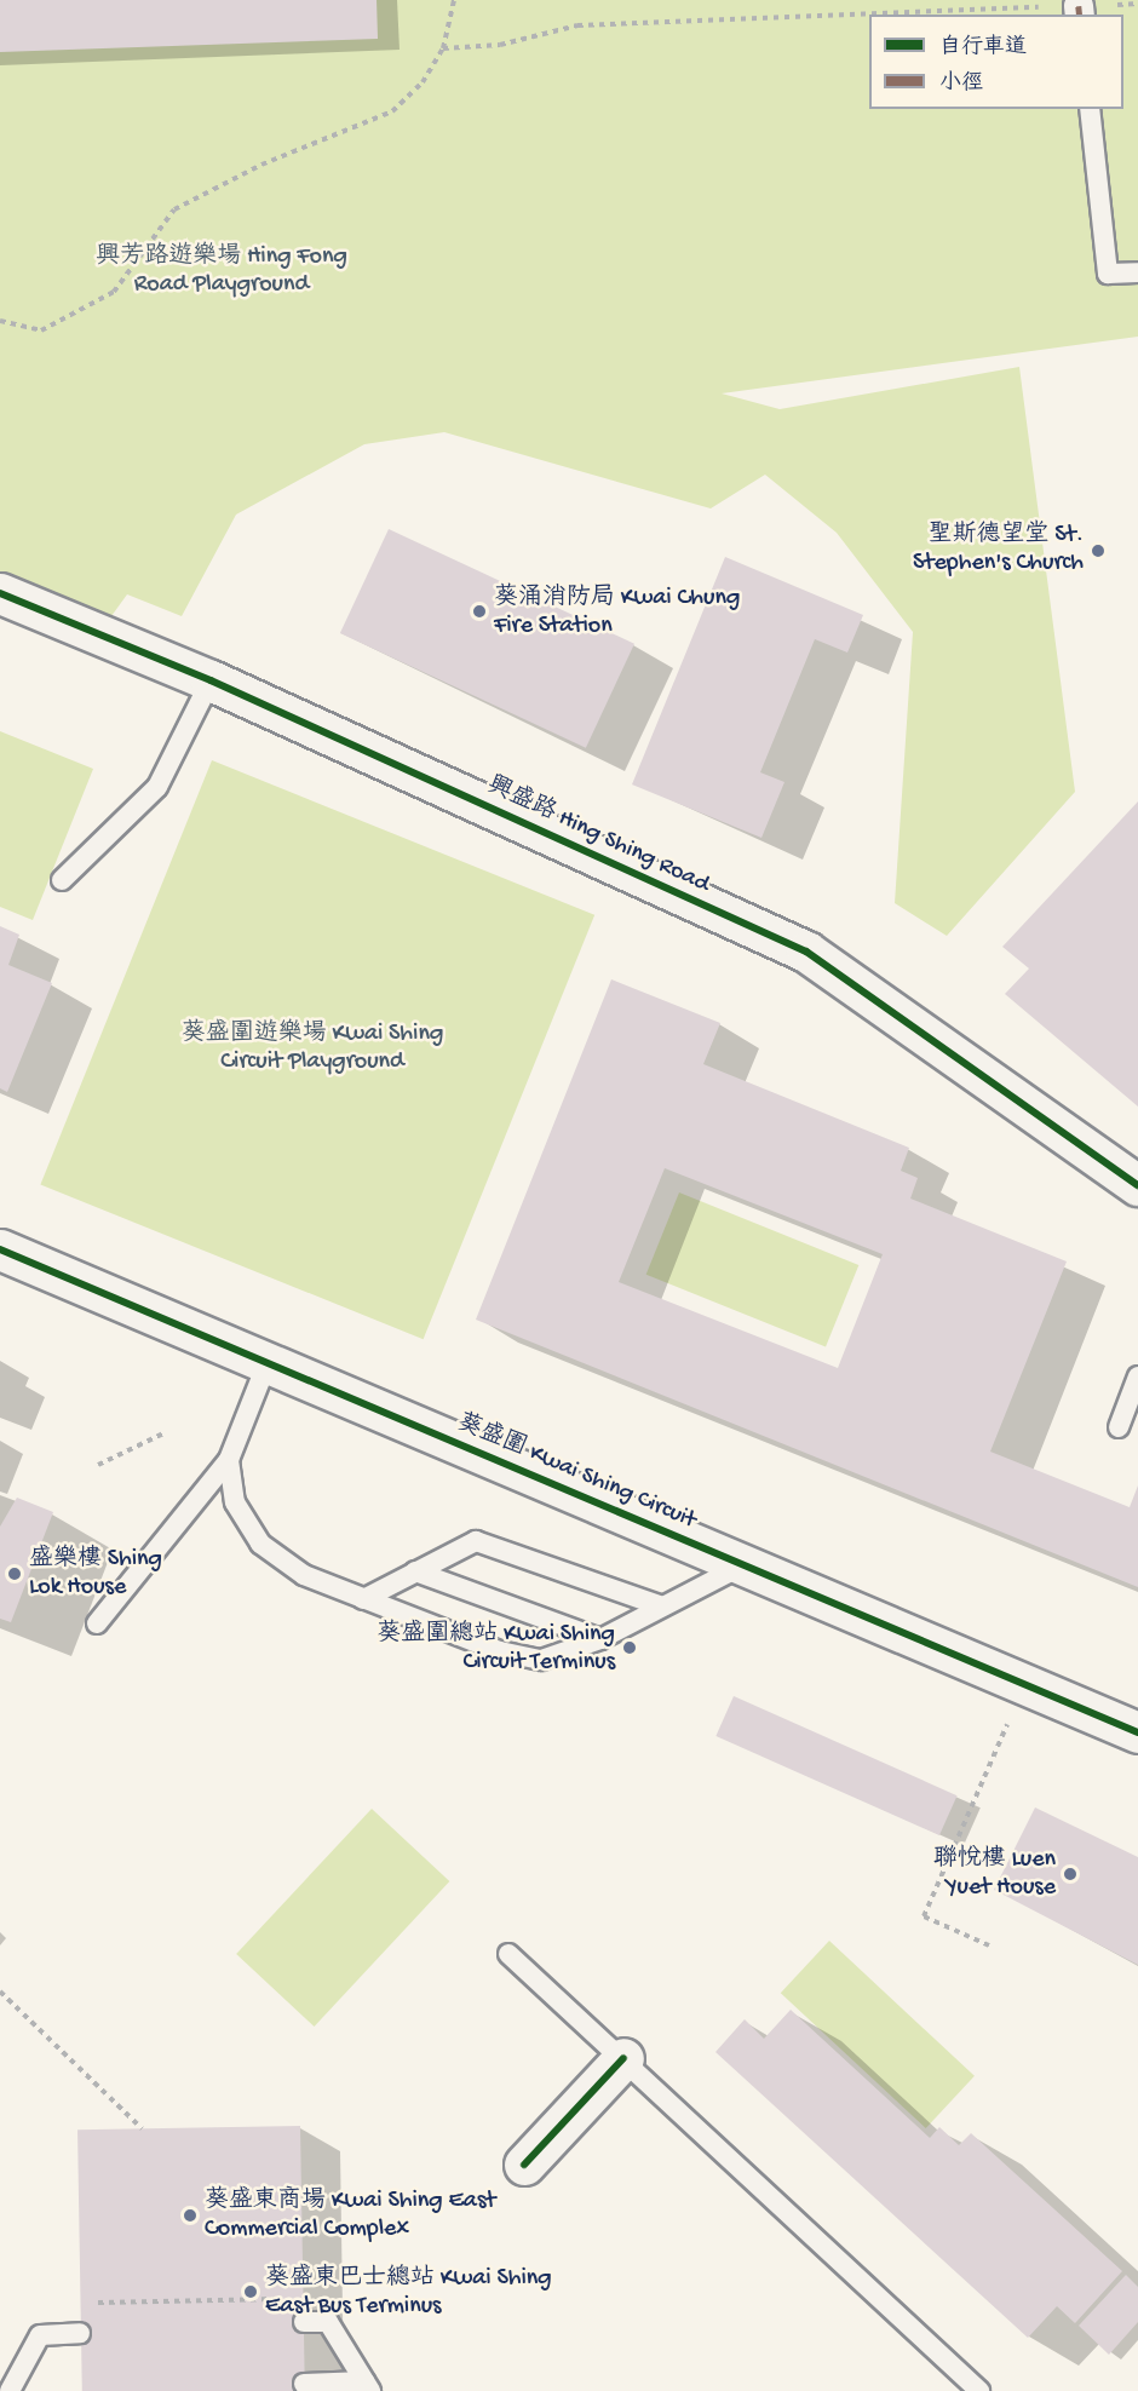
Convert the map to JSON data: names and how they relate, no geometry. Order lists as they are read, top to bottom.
{
  "streets": {
    "street": ["興盛路 Hing Shing Road", "葵盛圍 Kwai Shing Circuit"]
  },
  "parks": ["興芳路遊樂場 Hing Fong Road Playground", "葵盛圍遊樂場 Kwai Shing Circuit Playground"],
  "places": [
    "聖斯德望堂 St. Stephen's Church",
    "葵涌消防局 Kwai Chung Fire Station",
    "盛樂樓 Shing Lok House",
    "葵盛圍總站 Kwai Shing Circuit Terminus",
    "聯悅樓 Luen Yuet House",
    "葵盛東商場 Kwai Shing East Commercial Complex",
    "葵盛東巴士總站 Kwai Shing East Bus Terminus"
  ],
  "legend": ["自行車道", "小徑"]
}
